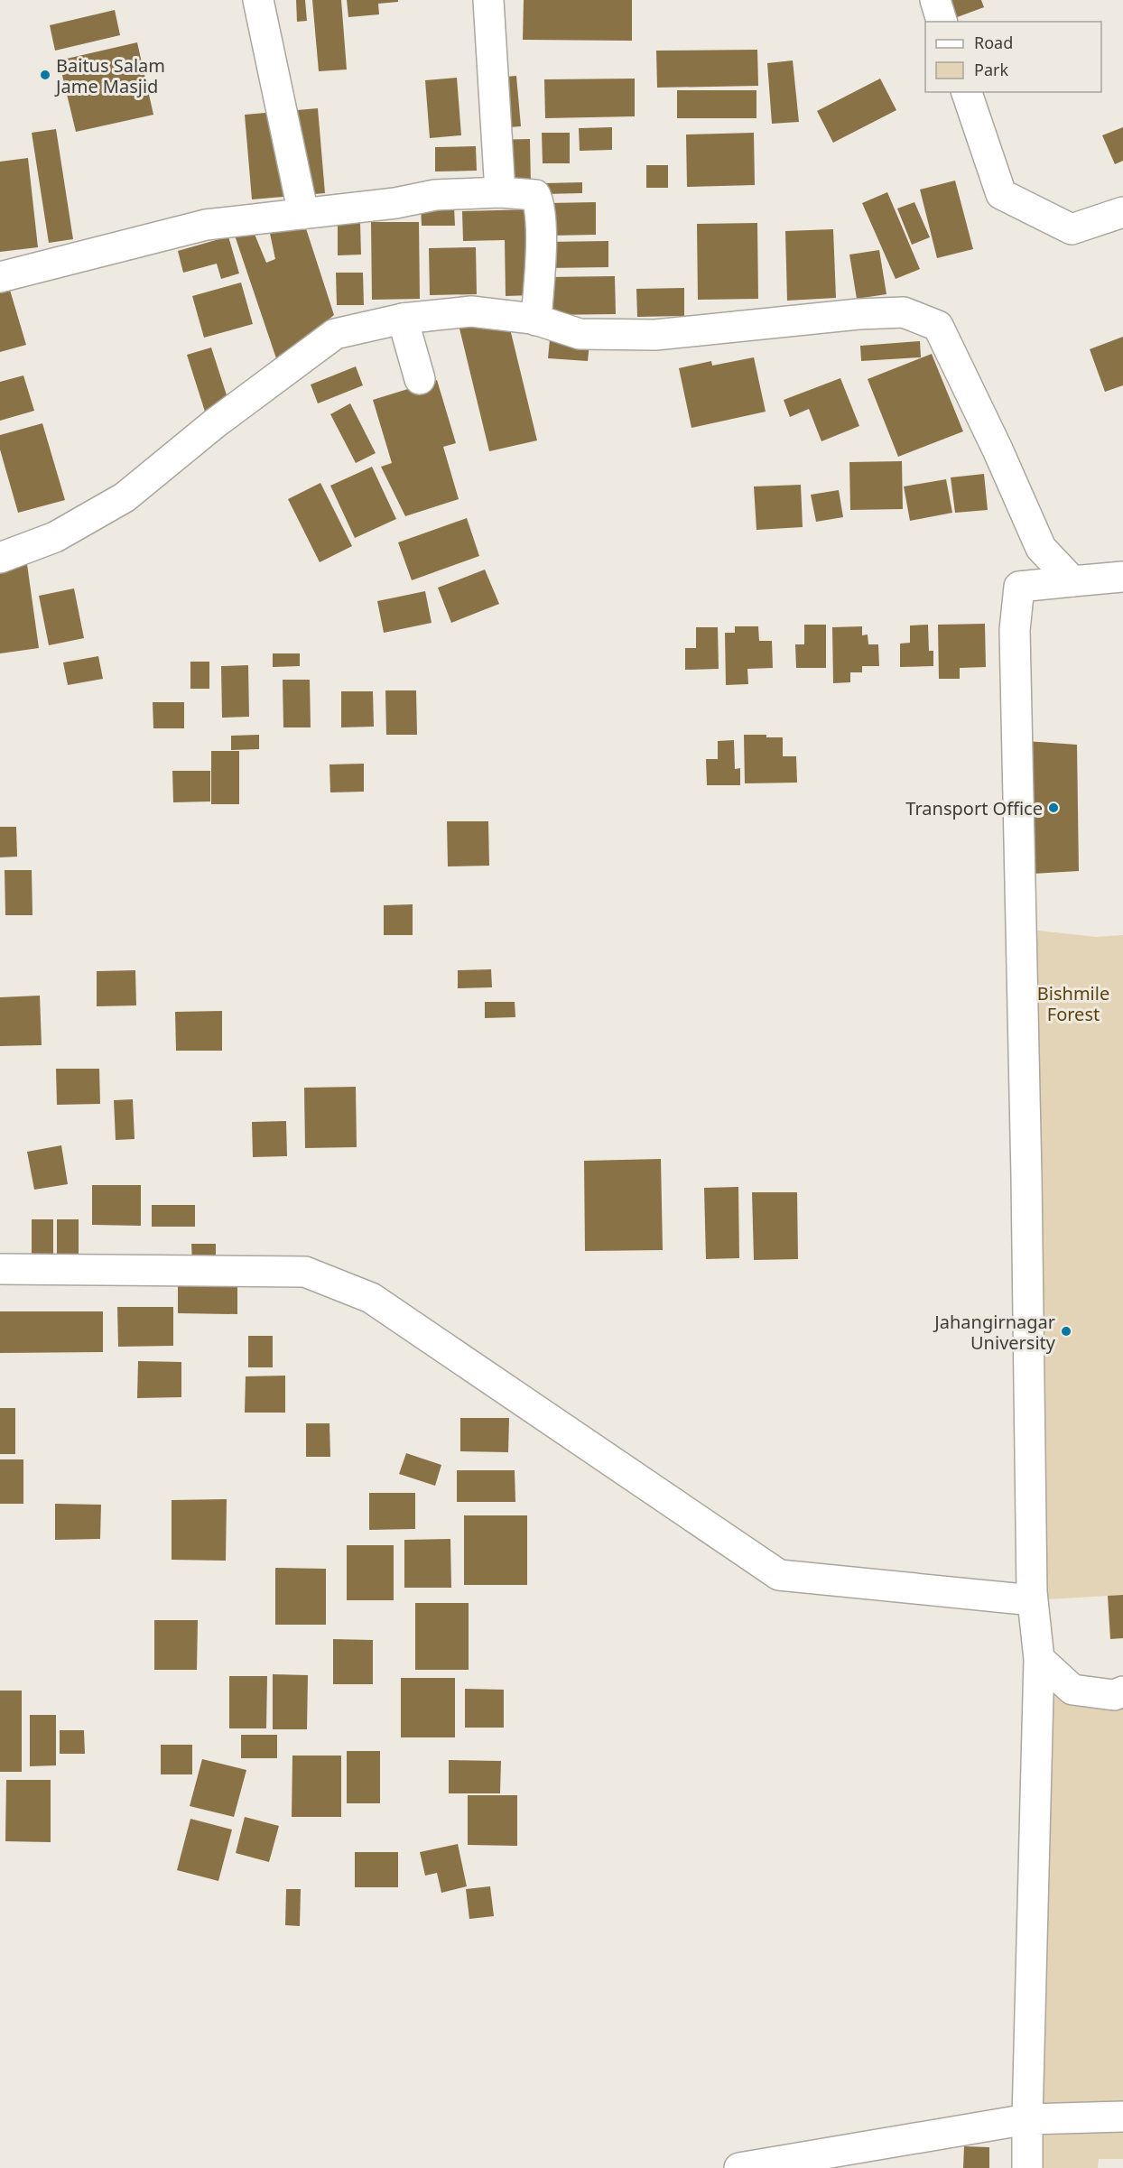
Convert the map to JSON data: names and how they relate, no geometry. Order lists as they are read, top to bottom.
{
  "parks": ["Bishmile Forest"],
  "places": ["Baitus Salam Jame Masjid", "Transport Office", "Jahangirnagar University"],
  "legend": ["Road", "Park"]
}
